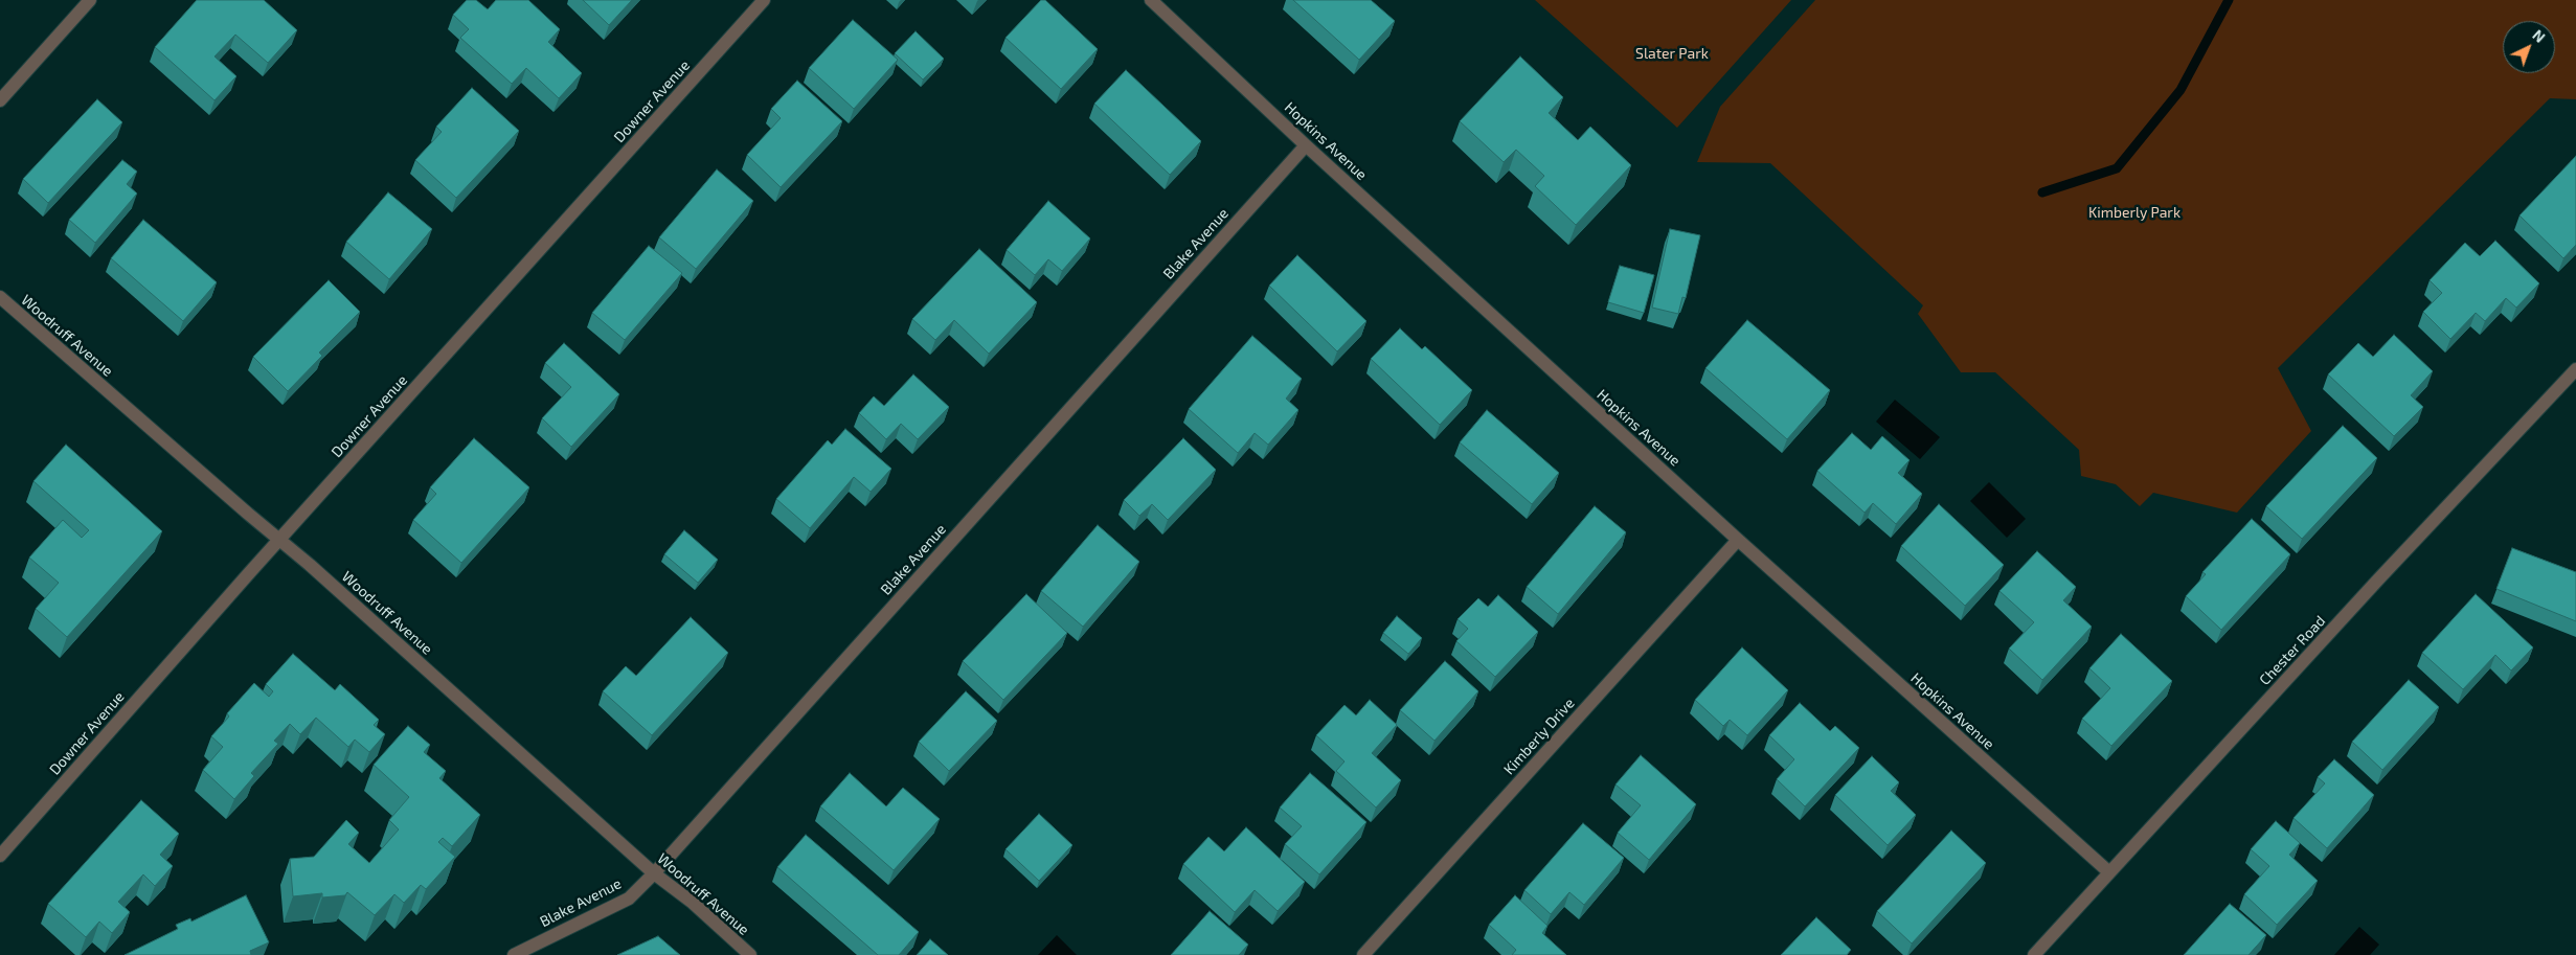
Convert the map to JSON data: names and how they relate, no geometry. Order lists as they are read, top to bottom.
{
  "streets": {
    "street": [
      "Downer Avenue",
      "Hopkins Avenue",
      "Blake Avenue",
      "Woodruff Avenue",
      "Chester Road",
      "Kimberly Drive"
    ]
  },
  "crossings": [
    ["Downer Avenue", "Woodruff Avenue"],
    ["Hopkins Avenue", "Blake Avenue"],
    ["Hopkins Avenue", "Chester Road"],
    ["Hopkins Avenue", "Kimberly Drive"],
    ["Blake Avenue", "Woodruff Avenue"]
  ],
  "parks": ["Slater Park", "Kimberly Park"],
  "north": "top right"
}
